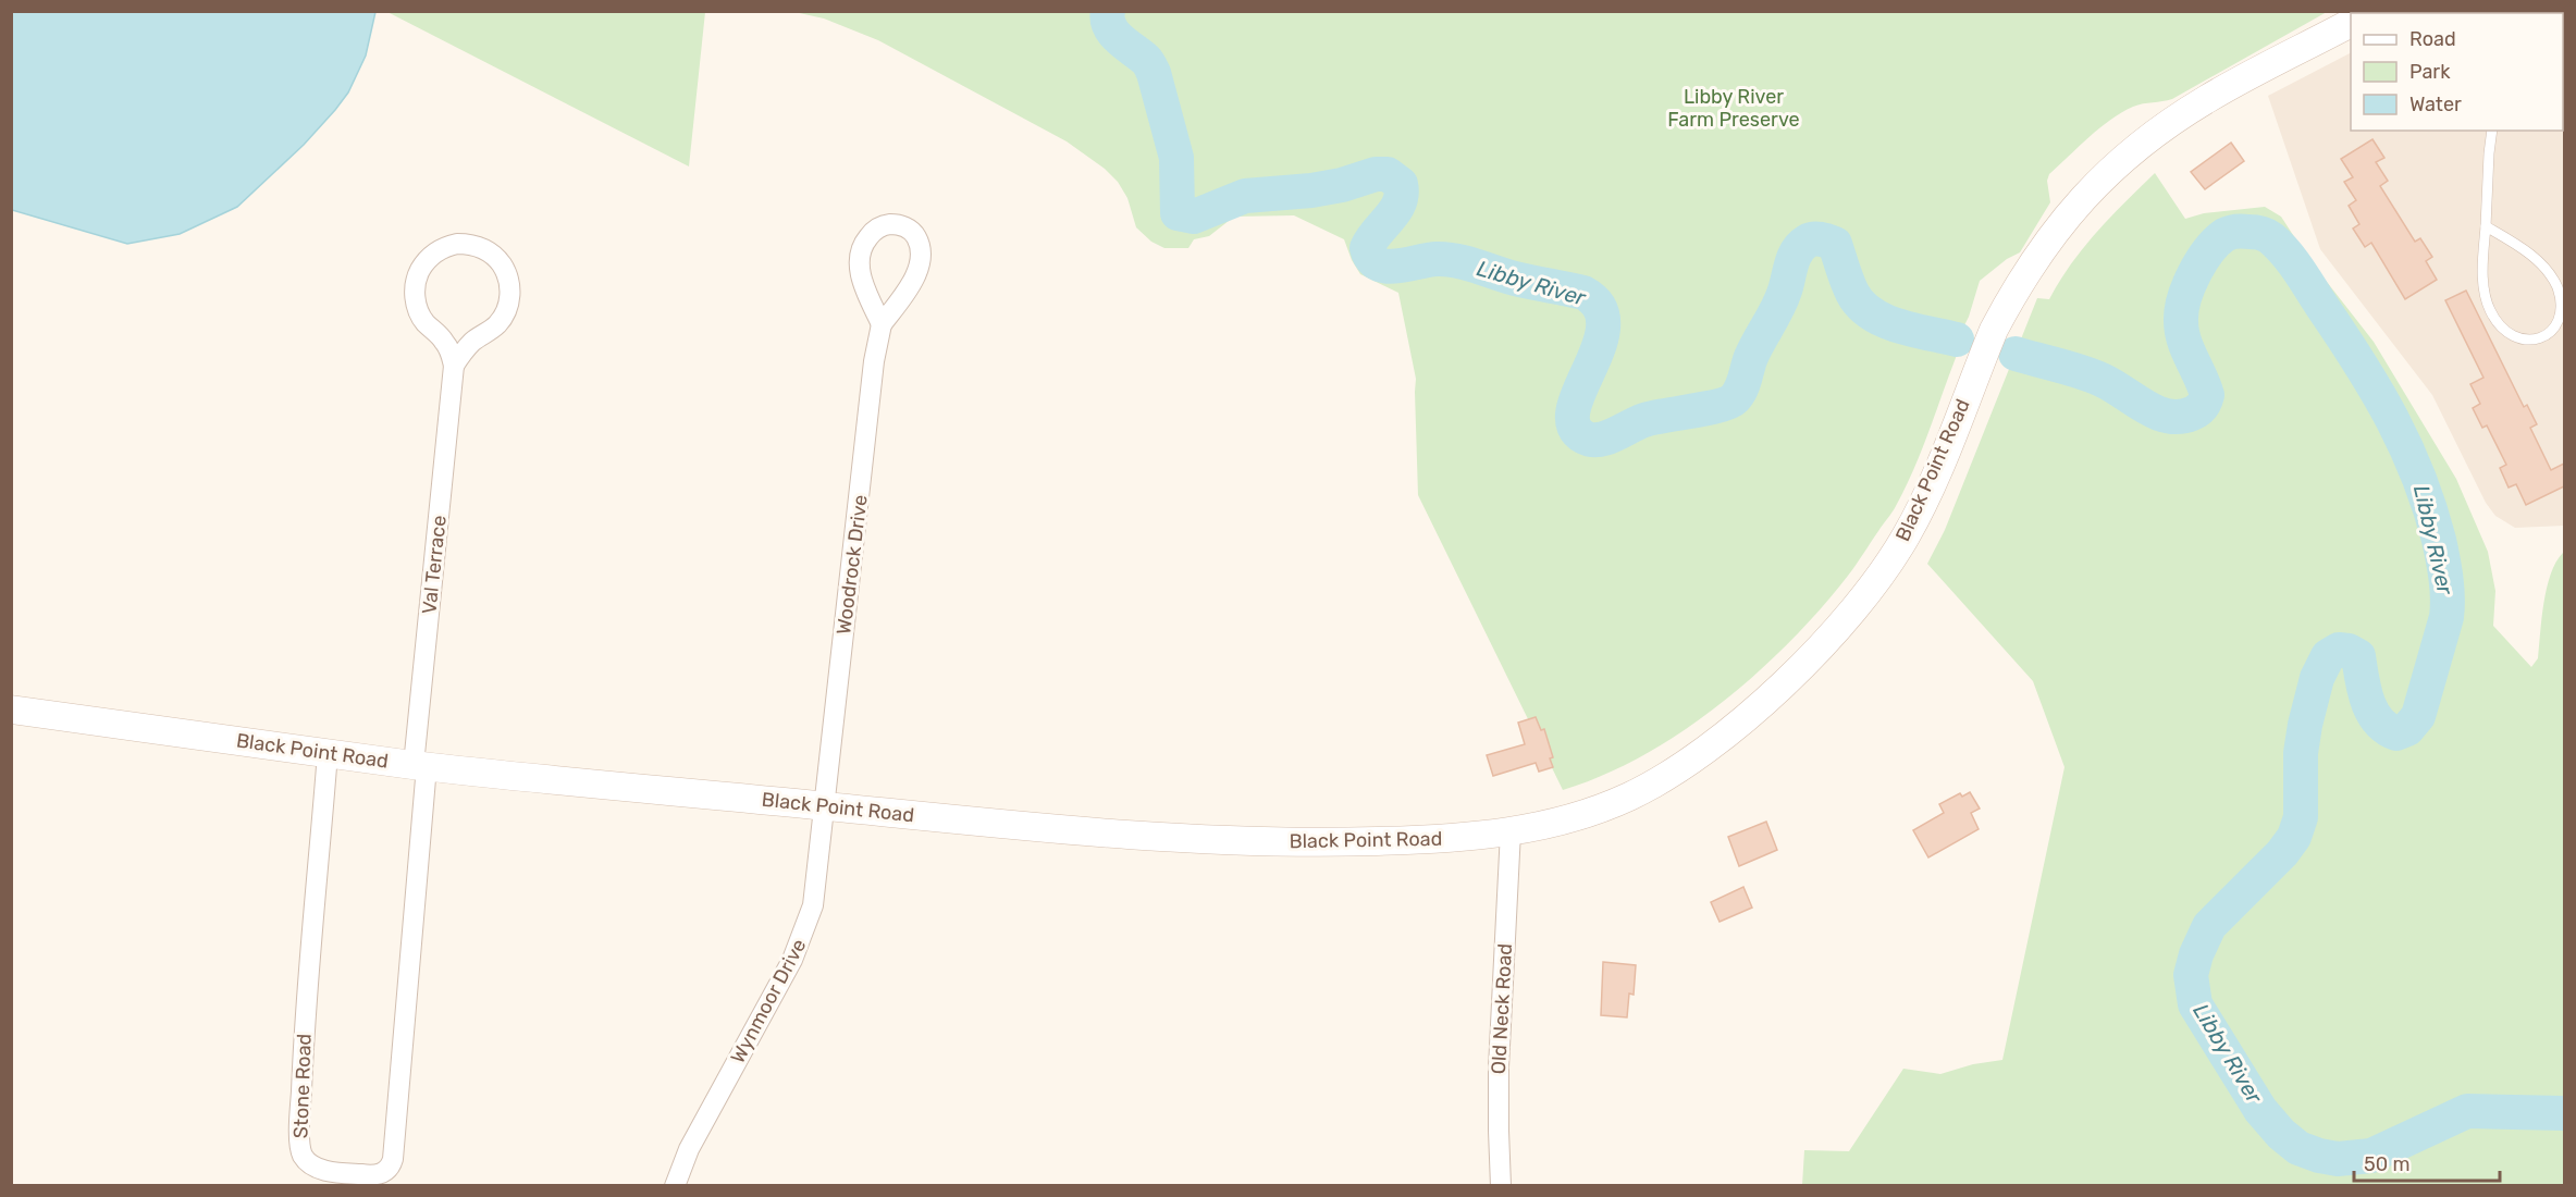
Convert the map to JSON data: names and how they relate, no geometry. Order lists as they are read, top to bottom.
{
  "streets": {
    "main road": ["Black Point Road"],
    "street": [
      "Val Terrace",
      "Woodrock Drive",
      "Wynmoor Drive",
      "Old Neck Road",
      "Stone Road"
    ]
  },
  "crossings": [
    ["Black Point Road", "Val Terrace"],
    ["Black Point Road", "Woodrock Drive"],
    ["Black Point Road", "Wynmoor Drive"],
    ["Black Point Road", "Old Neck Road"],
    ["Black Point Road", "Stone Road"],
    ["Val Terrace", "Stone Road"],
    ["Woodrock Drive", "Wynmoor Drive"]
  ],
  "water": ["Libby River"],
  "parks": ["Libby River Farm Preserve"],
  "legend": ["Road", "Park", "Water"],
  "scale_bar": "50 m"
}
